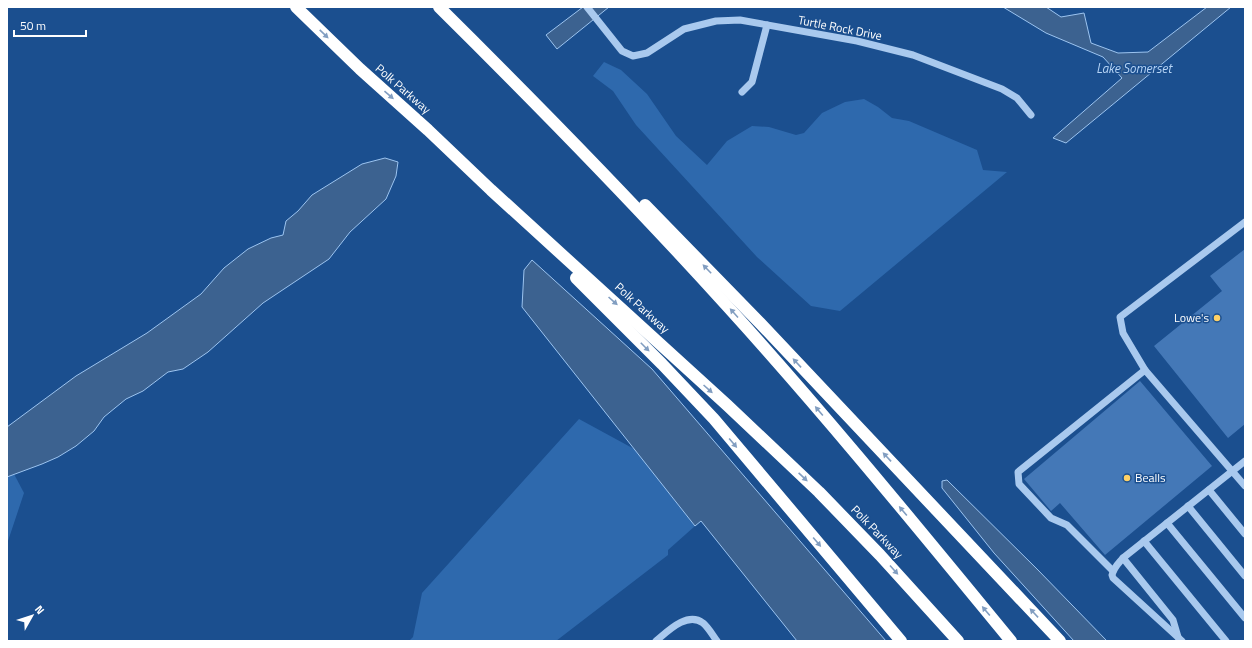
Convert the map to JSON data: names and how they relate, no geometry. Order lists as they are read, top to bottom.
{
  "streets": {
    "highway": ["Polk Parkway"],
    "street": ["Turtle Rock Drive"]
  },
  "water": ["Lake Somerset"],
  "places": ["Lowe's", "Bealls"],
  "scale_bar": "50 m",
  "north": "top right"
}
